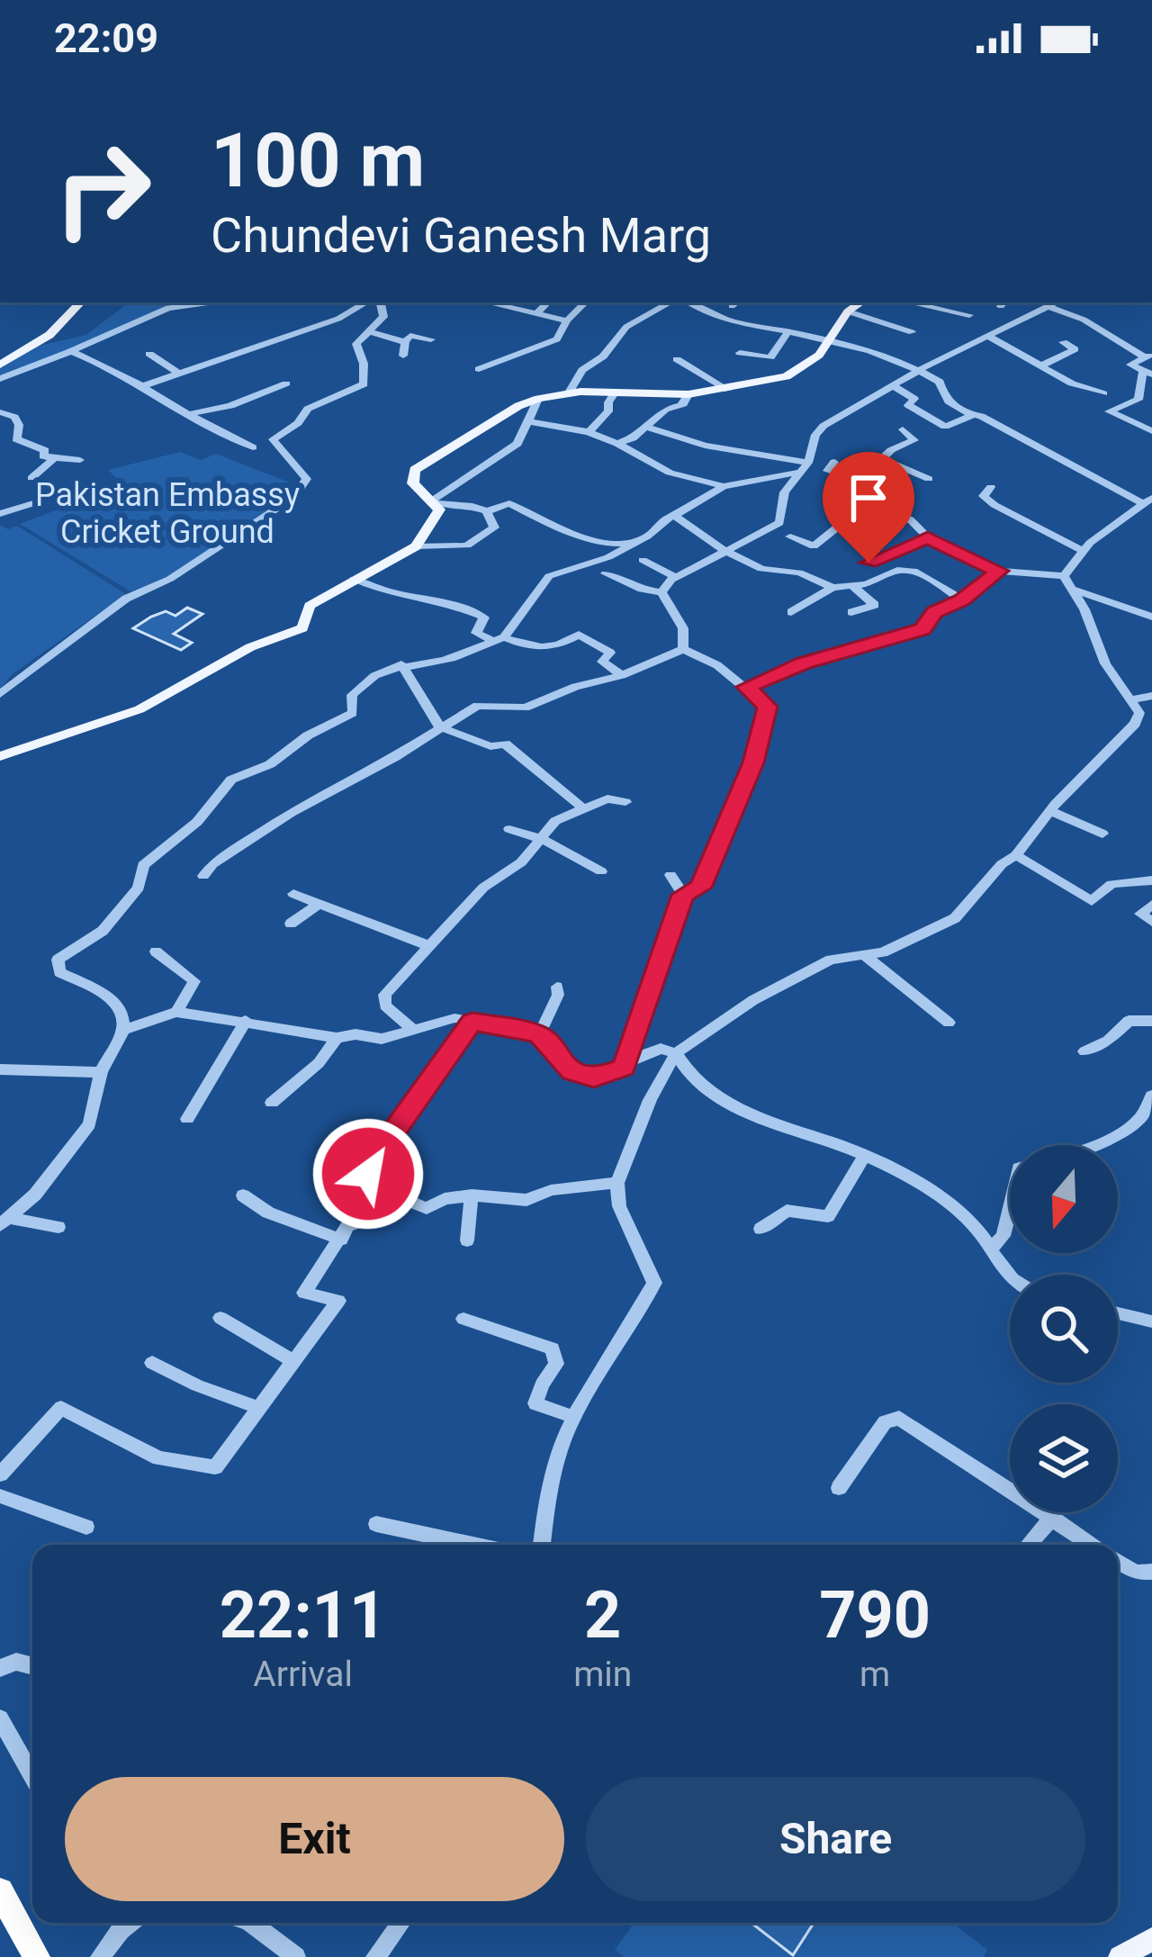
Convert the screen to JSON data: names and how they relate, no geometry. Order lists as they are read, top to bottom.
{
  "parks": ["Pakistan Embassy Cricket Ground"],
  "north": "bottom",
  "page": {
    "status": "22:09",
    "turn": ["100 m", "Chundevi Ganesh Marg"],
    "eta": [
      "22:11",
      "Arrival",
      "2",
      "min",
      "790",
      "m"
    ],
    "buttons": ["Exit", "Share"]
  }
}
